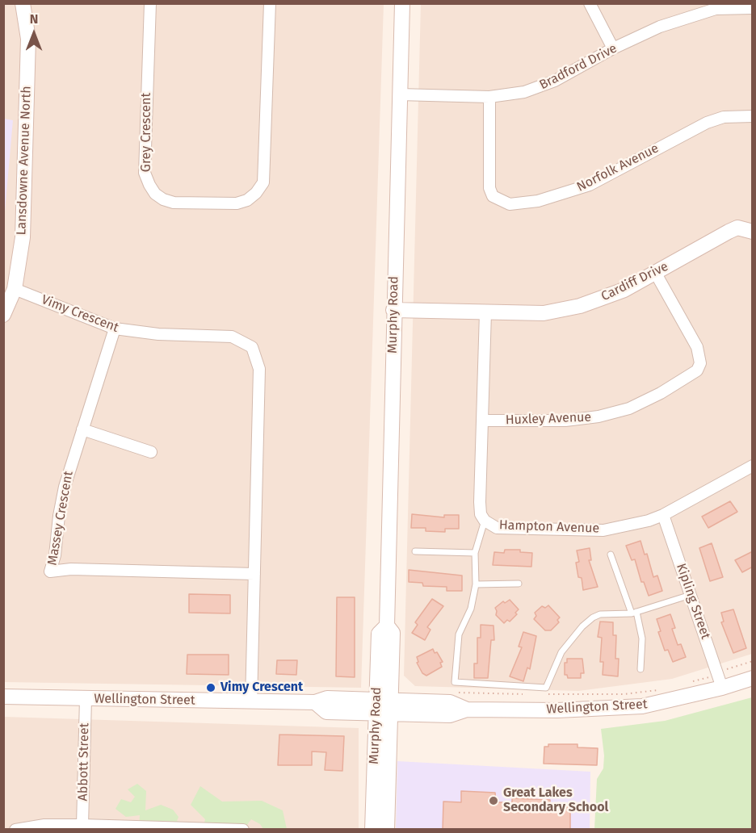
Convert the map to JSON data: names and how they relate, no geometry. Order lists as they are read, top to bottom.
{
  "streets": {
    "street": [
      "Bradford Drive",
      "Grey Crescent",
      "Lansdowne Avenue North",
      "Norfolk Avenue",
      "Cardiff Drive",
      "Vimy Crescent",
      "Murphy Road",
      "Huxley Avenue",
      "Massey Crescent",
      "Hampton Avenue",
      "Kipling Street",
      "Wellington Street",
      "Abbott Street"
    ]
  },
  "crossings": [
    ["Bradford Drive", "Norfolk Avenue"],
    ["Bradford Drive", "Murphy Road"],
    ["Lansdowne Avenue North", "Vimy Crescent"],
    ["Cardiff Drive", "Murphy Road"],
    ["Cardiff Drive", "Huxley Avenue"],
    ["Cardiff Drive", "Hampton Avenue"],
    ["Vimy Crescent", "Massey Crescent"],
    ["Vimy Crescent", "Wellington Street"],
    ["Murphy Road", "Wellington Street"],
    ["Huxley Avenue", "Hampton Avenue"],
    ["Hampton Avenue", "Kipling Street"],
    ["Kipling Street", "Wellington Street"],
    ["Wellington Street", "Abbott Street"]
  ],
  "places": ["Vimy Crescent", "Great Lakes Secondary School"],
  "north": "top"
}
